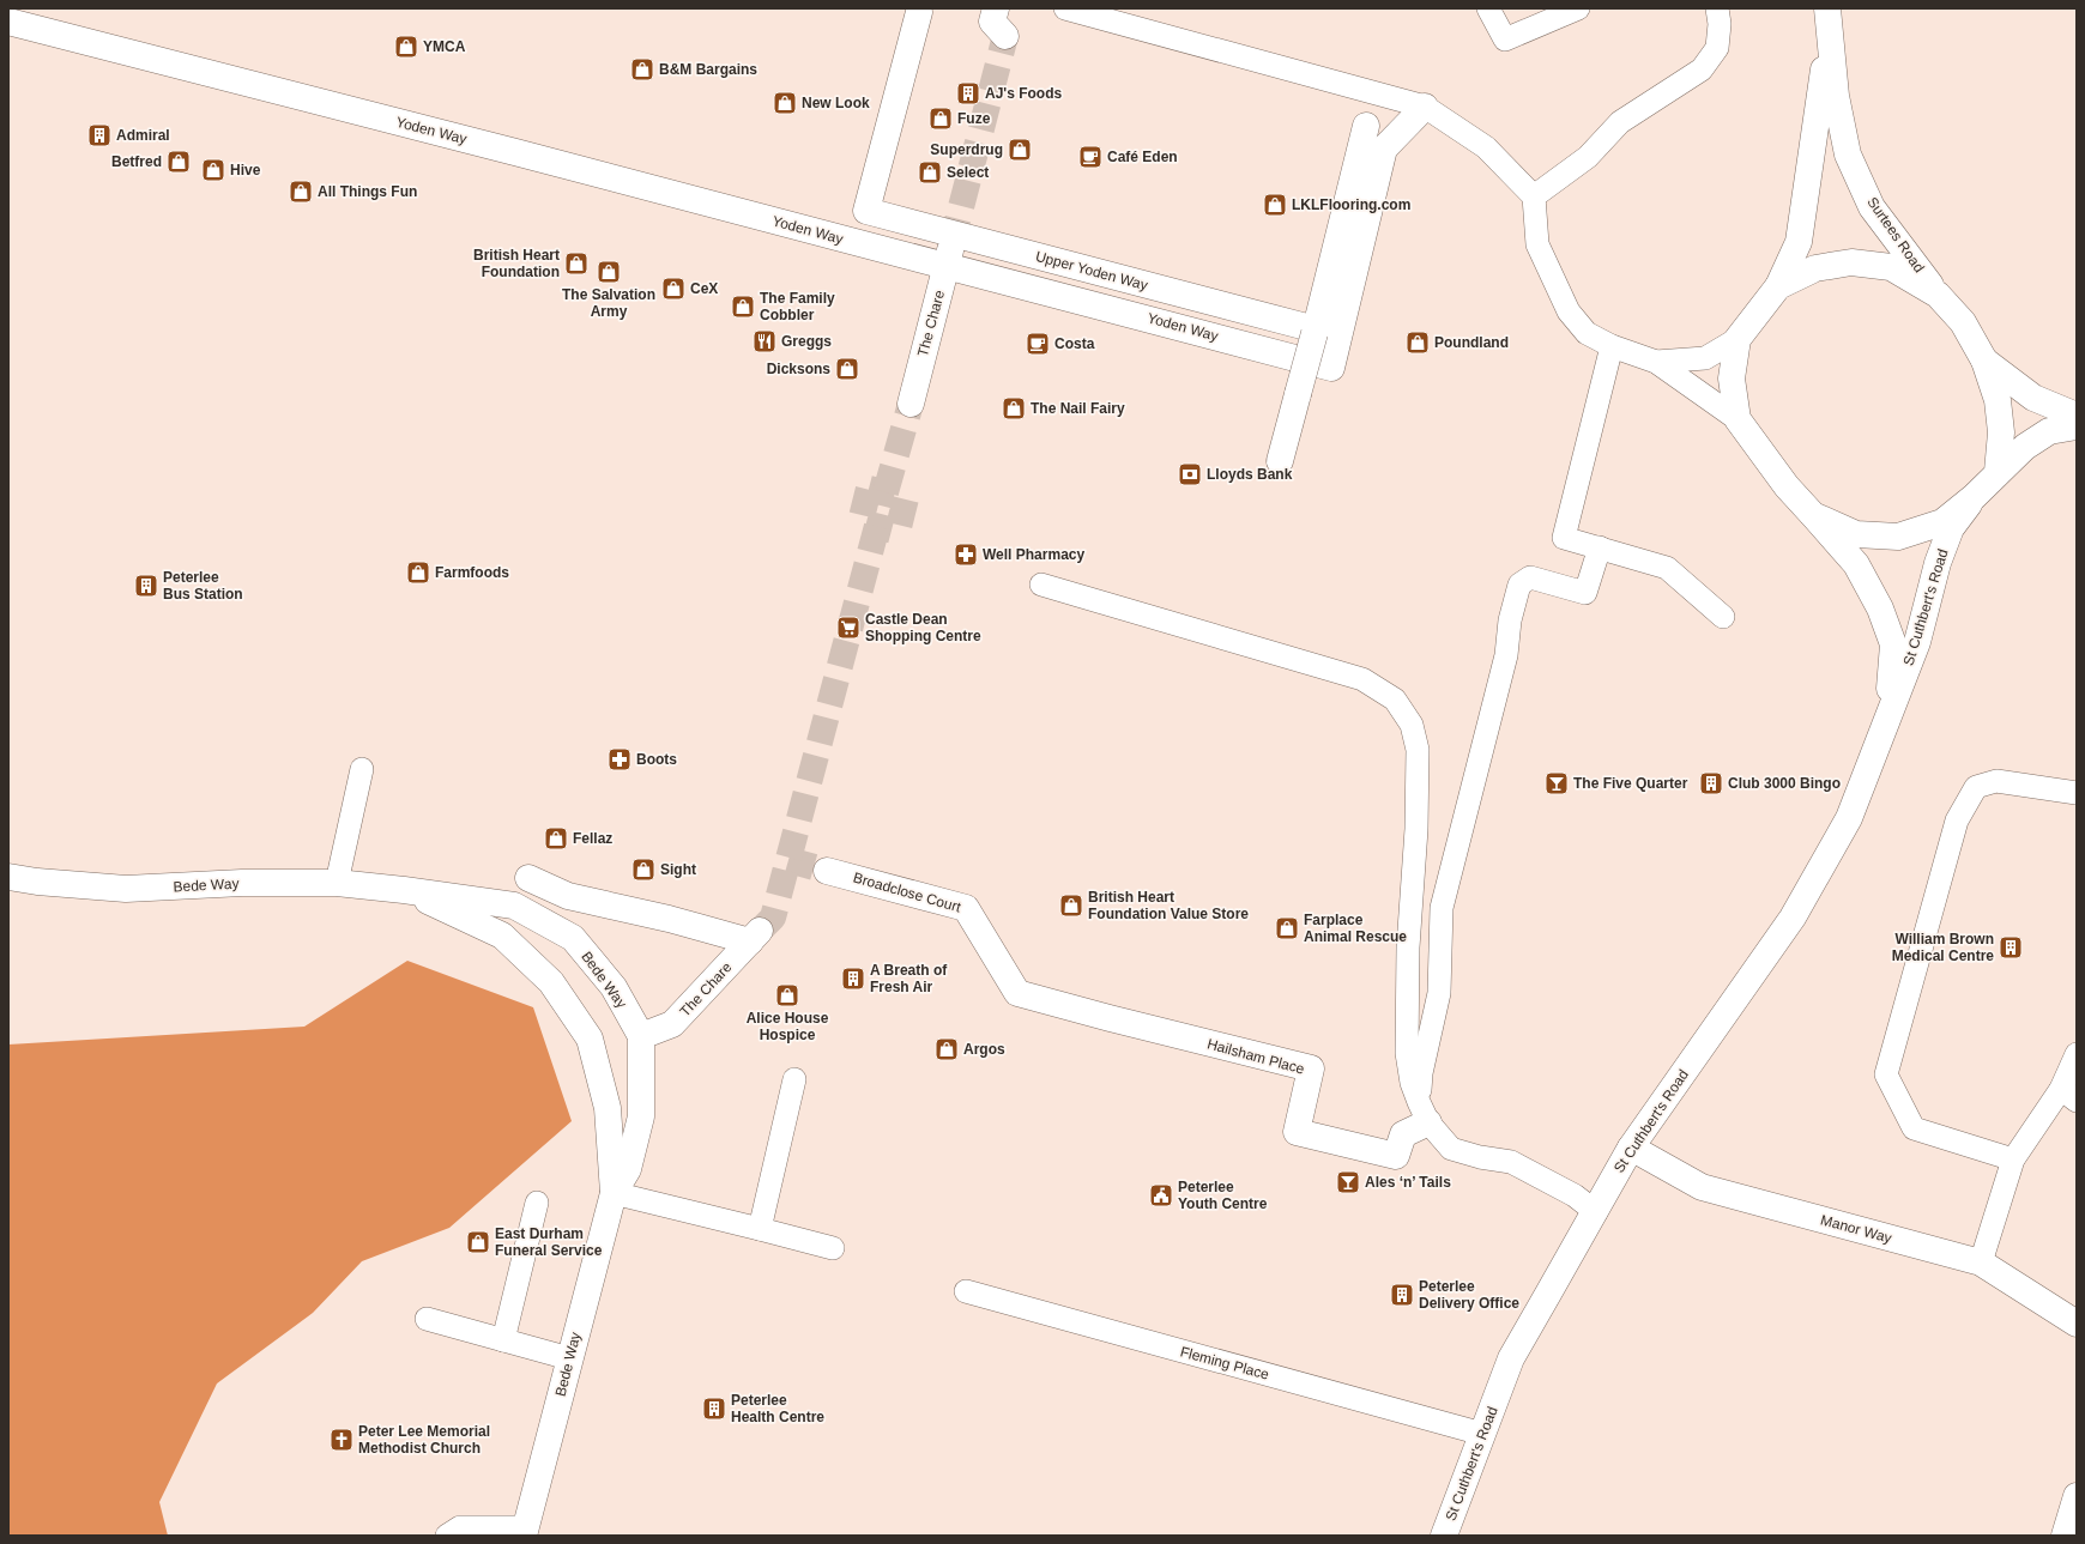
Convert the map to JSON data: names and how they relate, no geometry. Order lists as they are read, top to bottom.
{
  "streets": {
    "street": [
      "Yoden Way",
      "Surtees Road",
      "Upper Yoden Way",
      "The Chare",
      "St Cuthbert's Road",
      "Bede Way",
      "Broadclose Court",
      "Hailsham Place",
      "Manor Way"
    ],
    "lane": ["Fleming Place"]
  },
  "crossings": [
    ["Yoden Way", "The Chare"],
    ["The Chare", "Bede Way"],
    ["St Cuthbert's Road", "Manor Way"],
    ["St Cuthbert's Road", "Fleming Place"],
    ["Broadclose Court", "Hailsham Place"]
  ],
  "places": {
    "shop": [
      "YMCA",
      "B&M Bargains",
      "New Look",
      "Fuze",
      "Superdrug",
      "Betfred",
      "Hive",
      "Select",
      "All Things Fun",
      "LKLFlooring.com",
      "British Heart Foundation",
      "The Salvation Army",
      "CeX",
      "The Family Cobbler",
      "Poundland",
      "Dicksons",
      "The Nail Fairy",
      "Farmfoods",
      "Fellaz",
      "Sight",
      "British Heart Foundation Value Store",
      "Farplace Animal Rescue",
      "Alice House Hospice",
      "Argos",
      "East Durham Funeral Service"
    ],
    "building": [
      "AJ's Foods",
      "Admiral",
      "Peterlee Bus Station",
      "Club 3000 Bingo",
      "William Brown Medical Centre",
      "A Breath of Fresh Air",
      "Peterlee Delivery Office",
      "Peterlee Health Centre"
    ],
    "cafe": ["Café Eden", "Costa"],
    "restaurant": ["Greggs"],
    "bank": ["Lloyds Bank"],
    "pharmacy": ["Well Pharmacy", "Boots"],
    "supermarket": ["Castle Dean Shopping Centre"],
    "bar": ["The Five Quarter", "Ales ‘n’ Tails"],
    "public building": ["Peterlee Youth Centre"],
    "church": ["Peter Lee Memorial Methodist Church"]
  }
}
